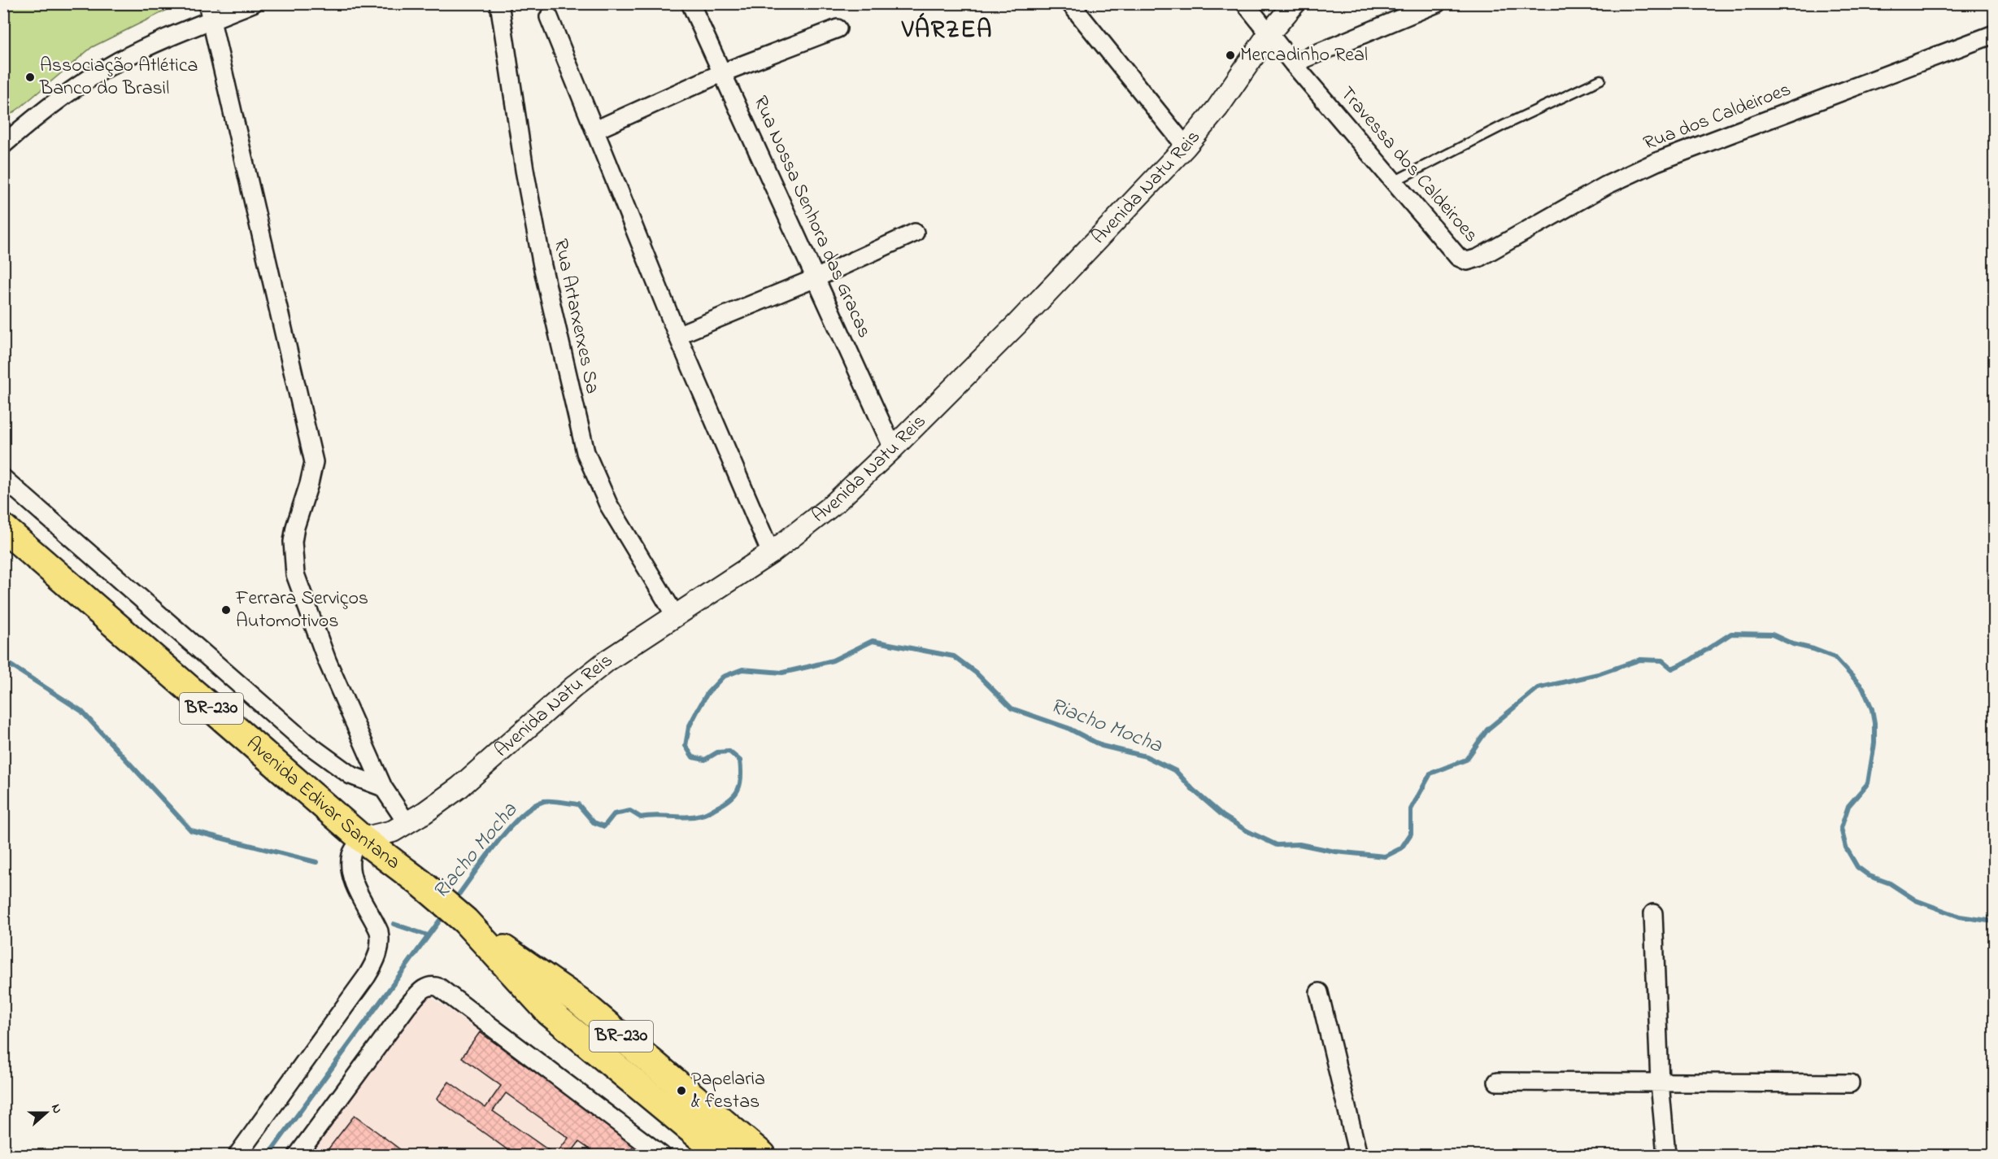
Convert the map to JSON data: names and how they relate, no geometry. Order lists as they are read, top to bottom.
{
  "streets": {
    "highway": ["BR-230", "Avenida Edivar Santana"],
    "street": [
      "Rua dos Caldeiroes",
      "Travessa dos Caldeiroes",
      "Avenida Natu Reis",
      "Rua Nossa Senhora das Gracas",
      "Rua Artarxerxes Sa"
    ]
  },
  "crossings": [
    ["Rua dos Caldeiroes", "Travessa dos Caldeiroes"],
    ["Travessa dos Caldeiroes", "Avenida Natu Reis"],
    ["Avenida Natu Reis", "Rua Nossa Senhora das Gracas"],
    ["Avenida Natu Reis", "Rua Artarxerxes Sa"],
    ["Avenida Natu Reis", "Avenida Edivar Santana"],
    ["BR-230", "Avenida Edivar Santana"]
  ],
  "districts": ["VÁRZEA"],
  "water": ["Riacho Mocha"],
  "places": [
    "Mercadinho Real",
    "Associação Atlética Banco do Brasil",
    "Ferrara Serviços Automotivos",
    "Papelaria & festas"
  ],
  "north": "right"
}
